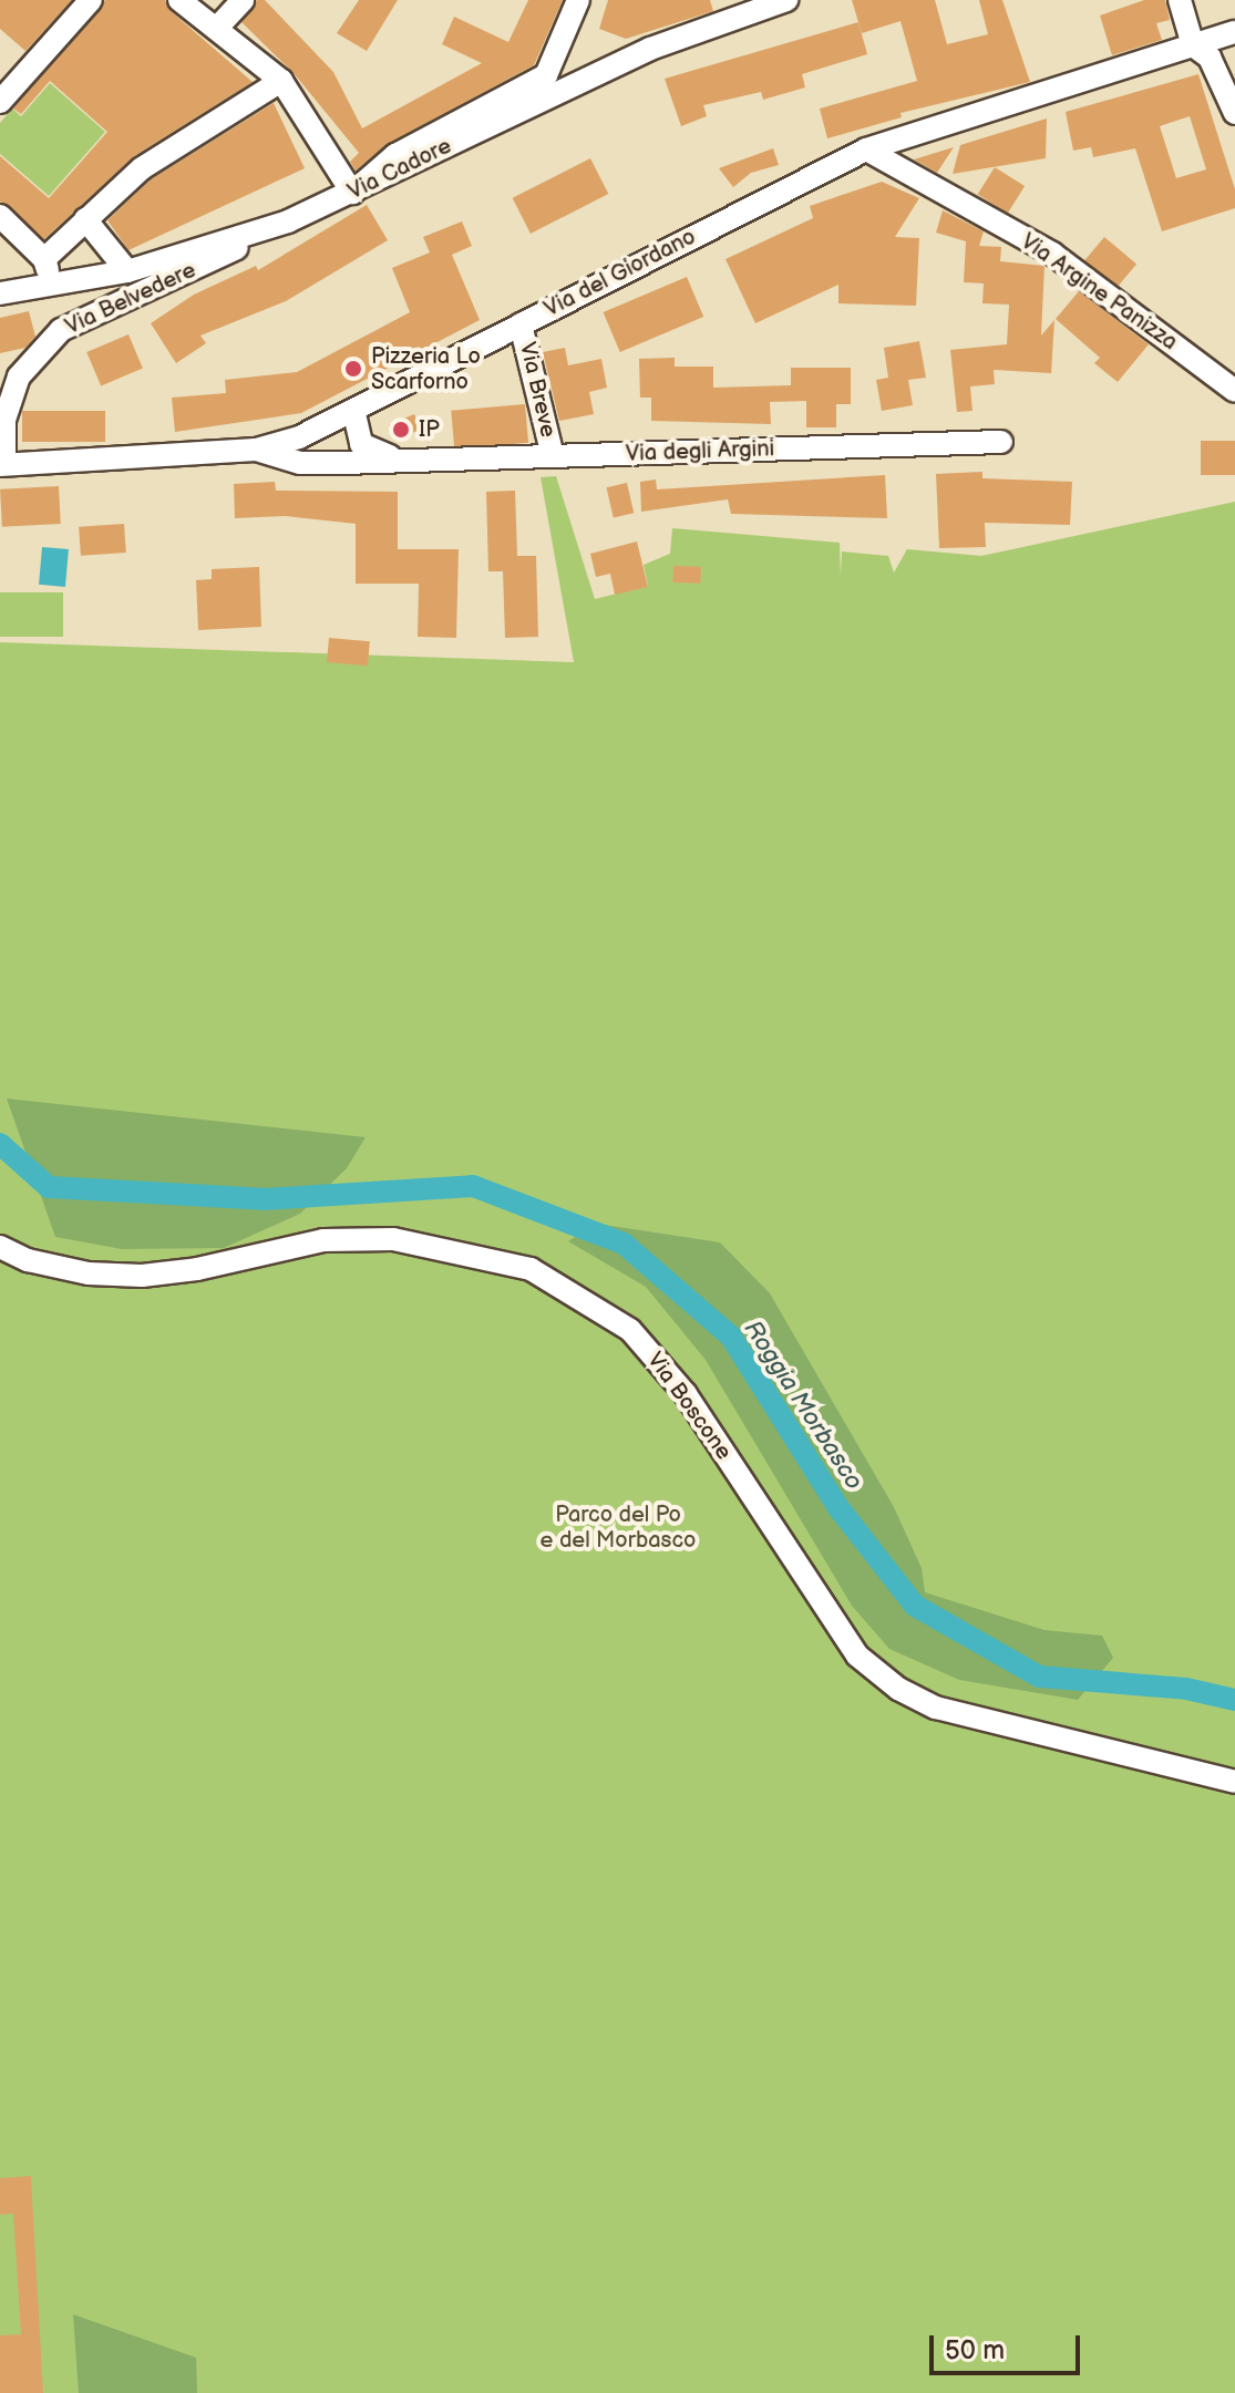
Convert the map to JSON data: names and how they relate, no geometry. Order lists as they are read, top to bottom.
{
  "streets": {
    "street": [
      "Via Cadore",
      "Via del Giordano",
      "Via Argine Panizza",
      "Via Belvedere",
      "Via Breve",
      "Via degli Argini",
      "Via Boscone"
    ]
  },
  "crossings": [
    ["Via Cadore", "Via Belvedere"],
    ["Via del Giordano", "Via Argine Panizza"],
    ["Via del Giordano", "Via Belvedere"],
    ["Via del Giordano", "Via Breve"],
    ["Via del Giordano", "Via degli Argini"],
    ["Via Breve", "Via degli Argini"]
  ],
  "water": ["Roggia Morbasco"],
  "parks": ["Parco del Po e del Morbasco"],
  "places": ["Pizzeria Lo Scarforno", "IP"],
  "scale_bar": "50 m"
}
